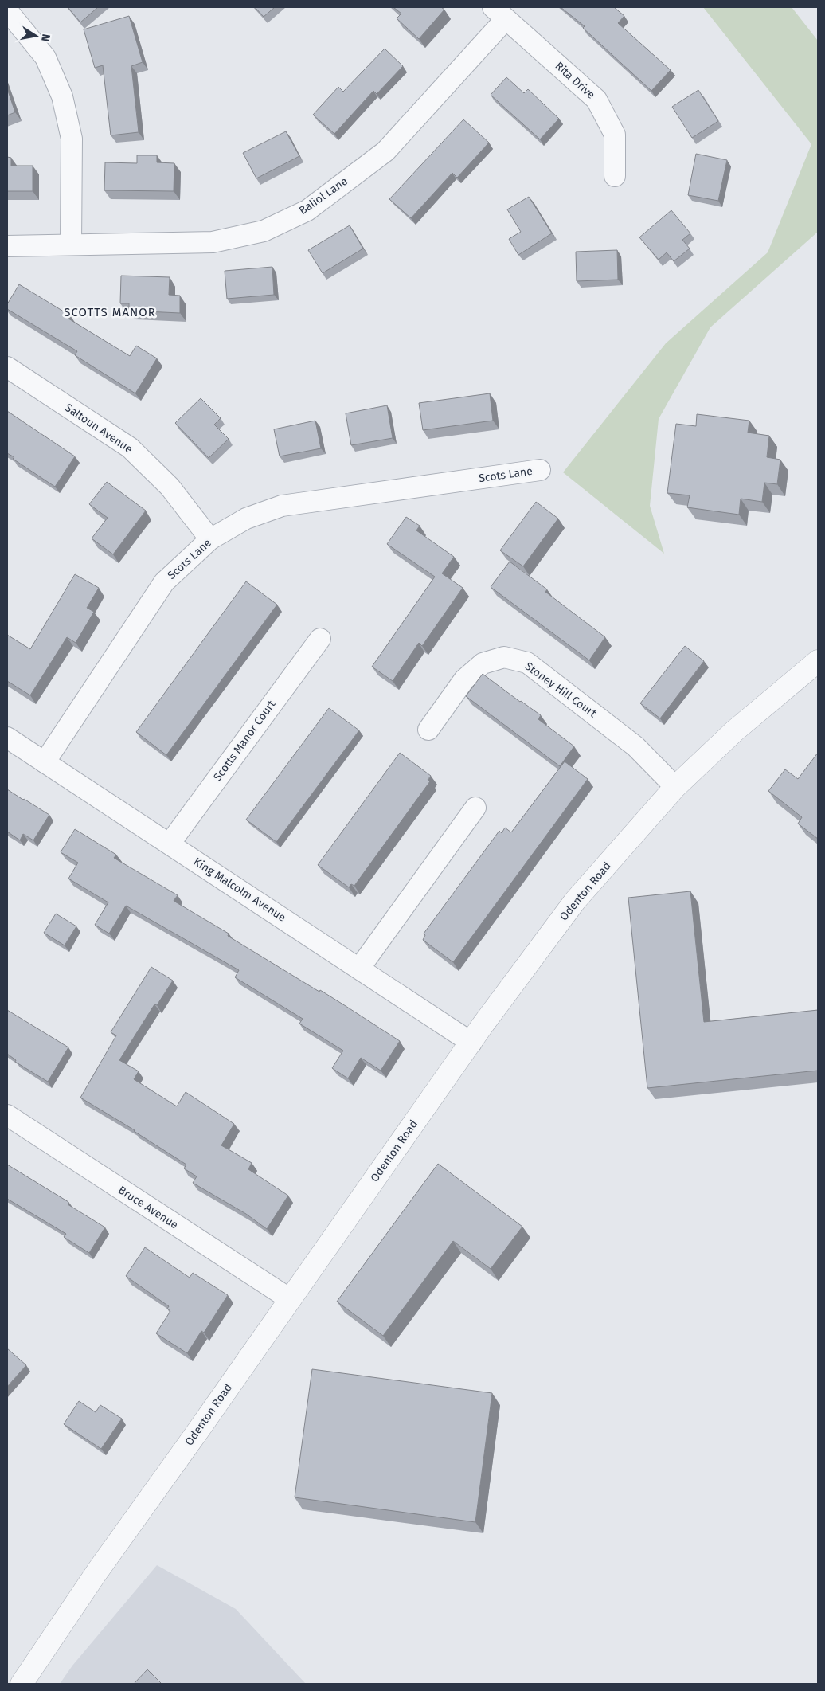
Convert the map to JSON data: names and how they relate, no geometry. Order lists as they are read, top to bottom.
{
  "streets": {
    "street": [
      "Rita Drive",
      "Baliol Lane",
      "Saltoun Avenue",
      "Scots Lane",
      "Stoney Hill Court",
      "Scotts Manor Court",
      "King Malcolm Avenue",
      "Odenton Road",
      "Bruce Avenue"
    ]
  },
  "crossings": [
    ["Rita Drive", "Baliol Lane"],
    ["Saltoun Avenue", "Scots Lane"],
    ["Scots Lane", "King Malcolm Avenue"],
    ["Stoney Hill Court", "Odenton Road"],
    ["Scotts Manor Court", "King Malcolm Avenue"],
    ["King Malcolm Avenue", "Odenton Road"],
    ["Odenton Road", "Bruce Avenue"]
  ],
  "districts": ["SCOTTS MANOR"],
  "north": "right"
}
